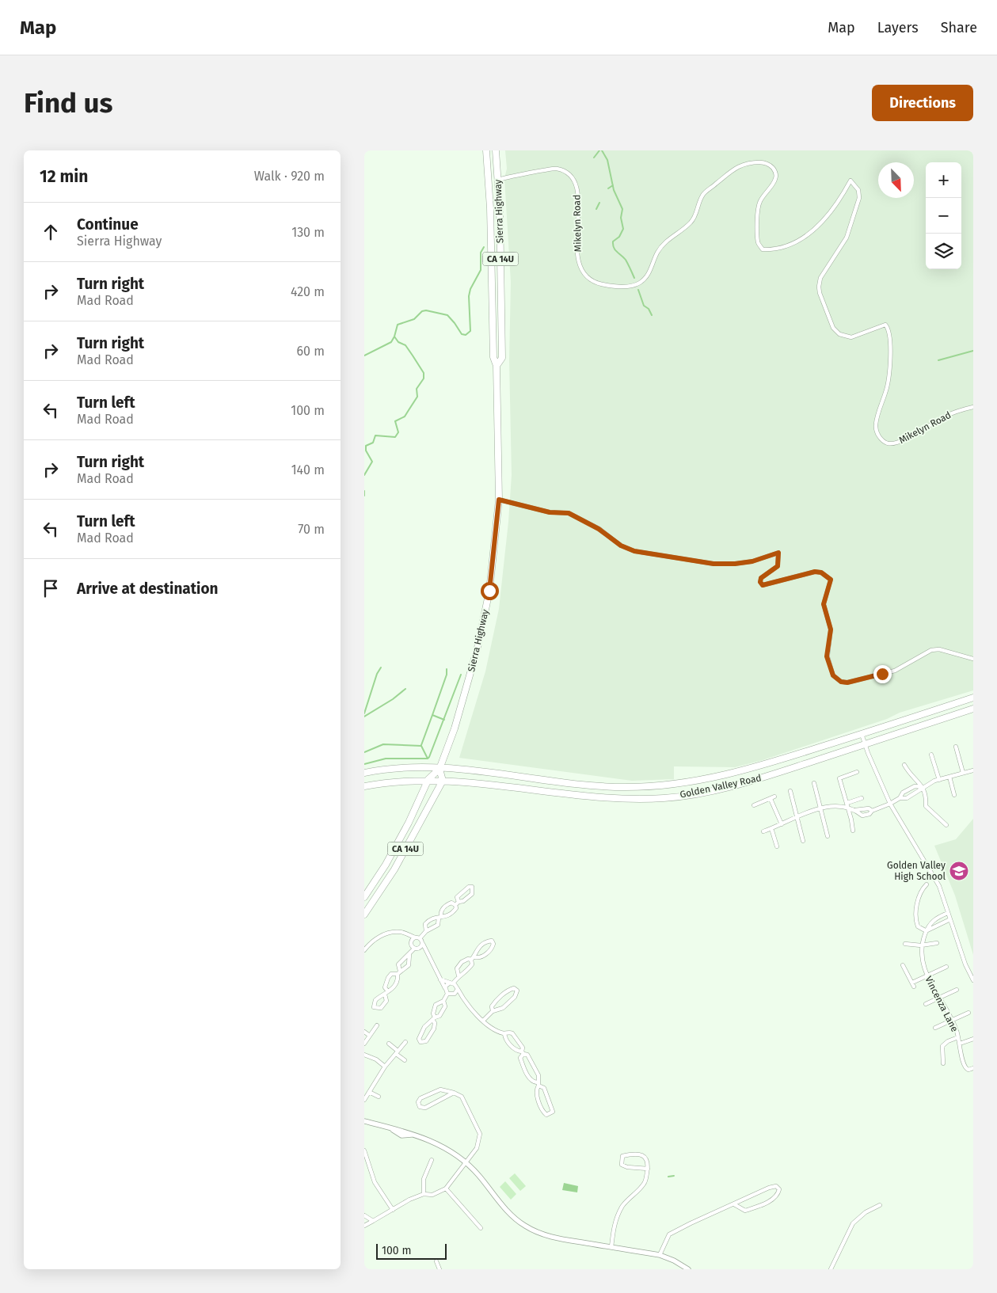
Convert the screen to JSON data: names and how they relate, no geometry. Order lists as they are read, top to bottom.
{
  "streets": {
    "main road": ["Sierra Highway", "CA 14U", "Golden Valley Road"],
    "street": ["Mikelyn Road", "Vincenza Lane"]
  },
  "crossings": [
    ["Sierra Highway", "Mikelyn Road"],
    ["Sierra Highway", "Golden Valley Road"],
    ["CA 14U", "Golden Valley Road"]
  ],
  "places": {
    "school or university": ["Golden Valley High School"]
  },
  "scale_bar": "100 m",
  "north": "bottom right",
  "page": {
    "header": "Map",
    "nav": ["Map", "Layers", "Share"],
    "buttons": "Directions",
    "title": "Find us",
    "heading": ["12 min", "Walk · 920 m"],
    "map_buttons": ["+", "−"],
    "list": [
      ["Continue", "Sierra Highway", "130 m"],
      ["Turn right", "Mad Road", "420 m"],
      ["Turn right", "Mad Road", "60 m"],
      ["Turn left", "Mad Road", "100 m"],
      ["Turn right", "Mad Road", "140 m"],
      ["Turn left", "Mad Road", "70 m"],
      "Arrive at destination"
    ],
    "scale": "100 m"
  }
}
